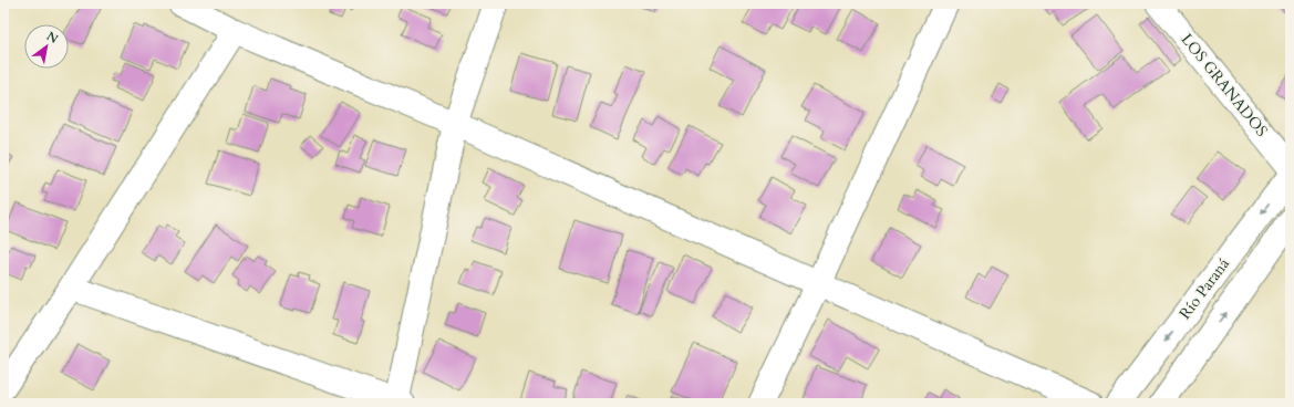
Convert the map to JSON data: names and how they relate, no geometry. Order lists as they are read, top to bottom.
{
  "streets": {
    "street": ["LOS GRANADOS", "Río Paraná"]
  },
  "north": "top right"
}
